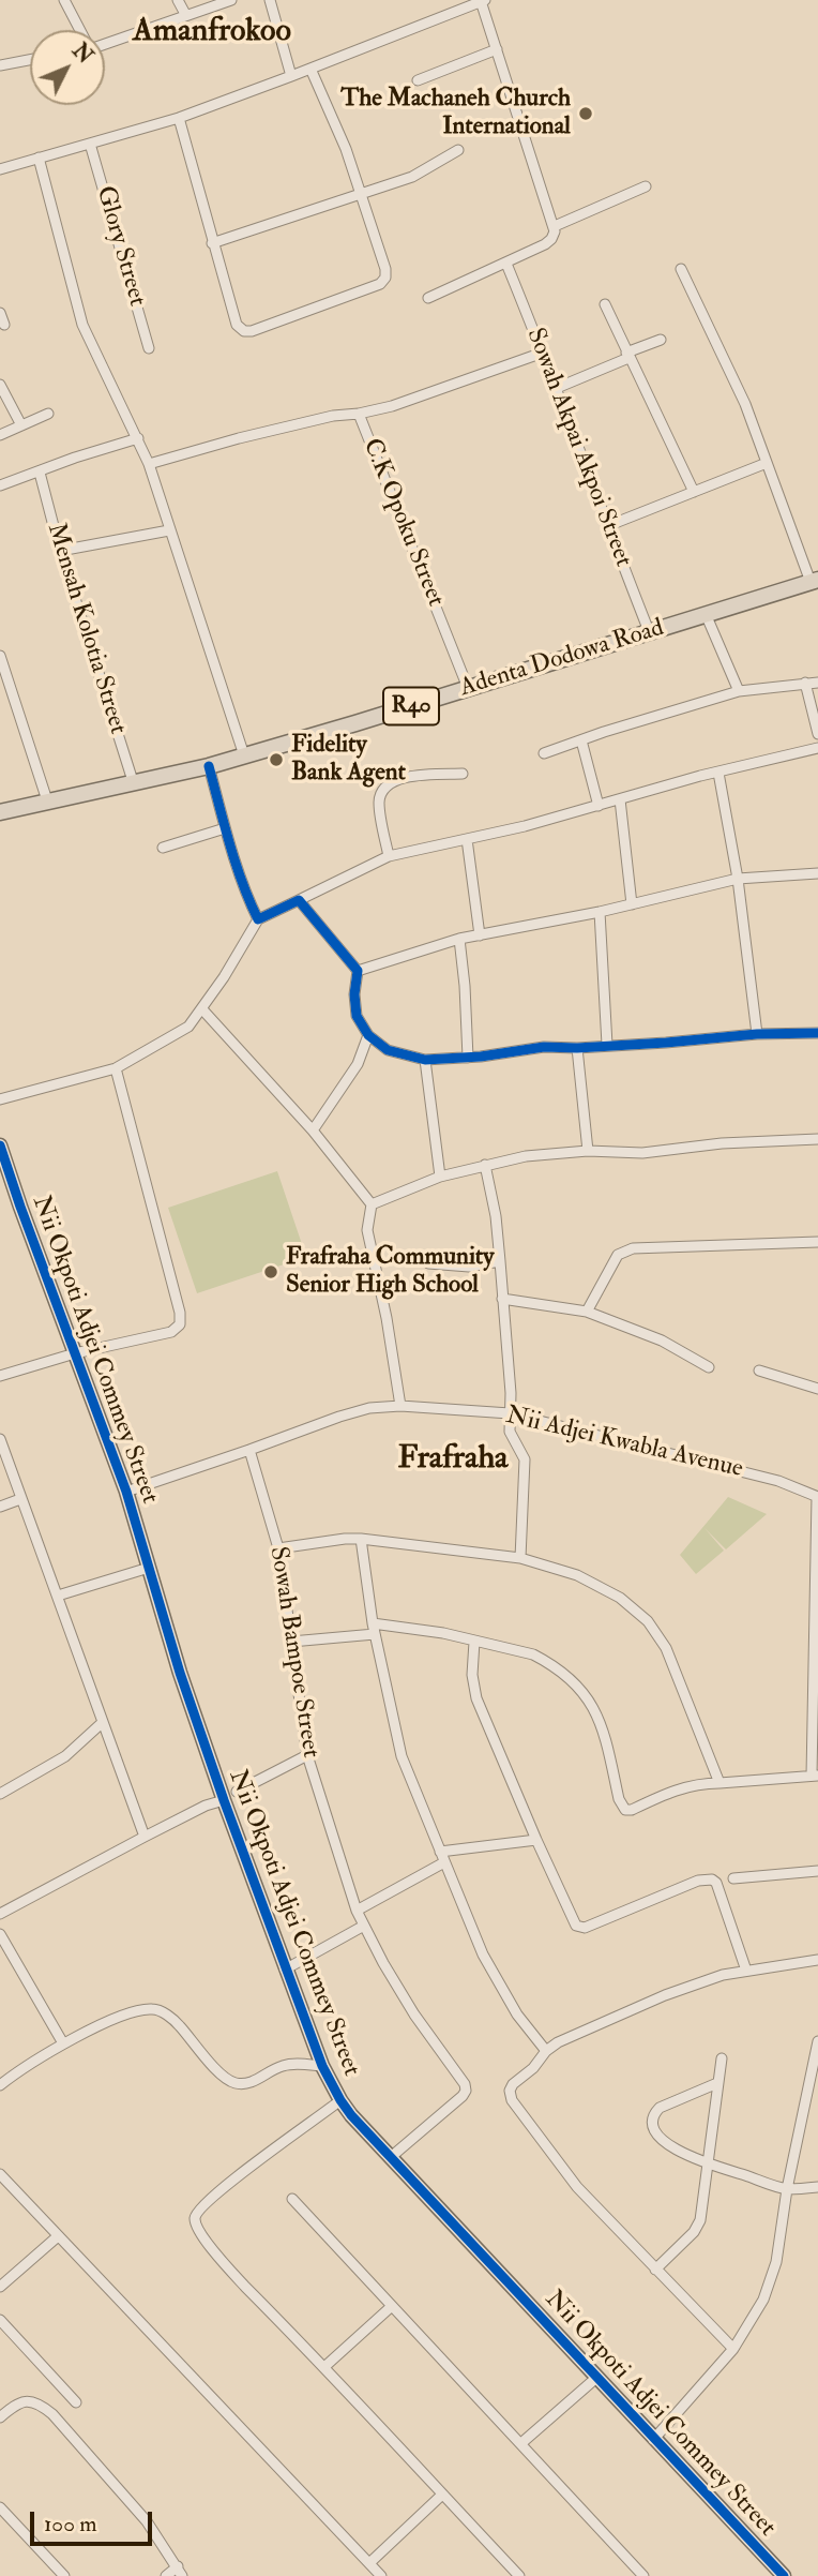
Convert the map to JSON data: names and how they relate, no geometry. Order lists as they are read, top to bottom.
{
  "streets": {
    "main road": ["Adenta Dodowa Road", "R40"],
    "street": [
      "Glory Street",
      "Sowah Akpai Akpoi Street",
      "C.K Opoku Street",
      "Mensah Kolotia Street",
      "Nii Okpoti Adjei Commey Street",
      "Nii Adjei Kwabla Avenue",
      "Sowah Bampoe Street"
    ]
  },
  "crossings": [
    ["Sowah Akpai Akpoi Street", "C.K Opoku Street"],
    ["Sowah Akpai Akpoi Street", "Adenta Dodowa Road"],
    ["C.K Opoku Street", "Adenta Dodowa Road"],
    ["Mensah Kolotia Street", "Adenta Dodowa Road"],
    ["Nii Okpoti Adjei Commey Street", "Nii Adjei Kwabla Avenue"],
    ["Nii Okpoti Adjei Commey Street", "Sowah Bampoe Street"],
    ["Nii Adjei Kwabla Avenue", "Sowah Bampoe Street"]
  ],
  "districts": ["Amanfrokoo", "Frafraha"],
  "places": ["The Machaneh Church International", "Fidelity Bank Agent", "Frafraha Community Senior High School"],
  "scale_bar": "100 m",
  "north": "top right"
}
